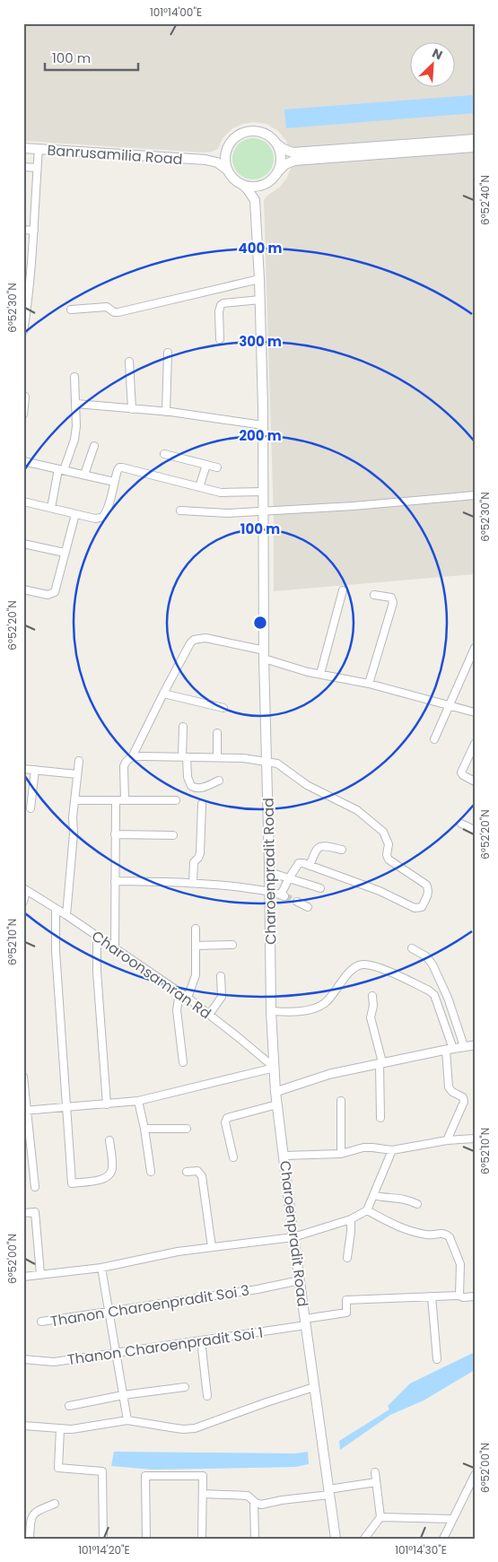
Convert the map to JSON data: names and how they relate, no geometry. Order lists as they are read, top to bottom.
{
  "streets": {
    "main road": ["Banrusamilia Road", "Charoenpradit Road"],
    "street": ["Charoonsamran Rd", "Thanon Charoenpradit Soi 3", "Thanon Charoenpradit Soi 1"]
  },
  "crossings": [
    ["Charoenpradit Road", "Charoonsamran Rd"],
    ["Charoenpradit Road", "Thanon Charoenpradit Soi 3"],
    ["Charoenpradit Road", "Thanon Charoenpradit Soi 1"]
  ],
  "scale_bar": "100 m",
  "north": "top right",
  "coordinates": [
    "101°14'00\"E",
    "6°52'40\"N",
    "6°52'30\"N",
    "6°52'20\"N",
    "6°52'10\"N",
    "6°52'00\"N",
    "101°14'20\"E",
    "101°14'30\"E"
  ],
  "rings": [
    "400 m",
    "300 m",
    "200 m",
    "100 m"
  ]
}
